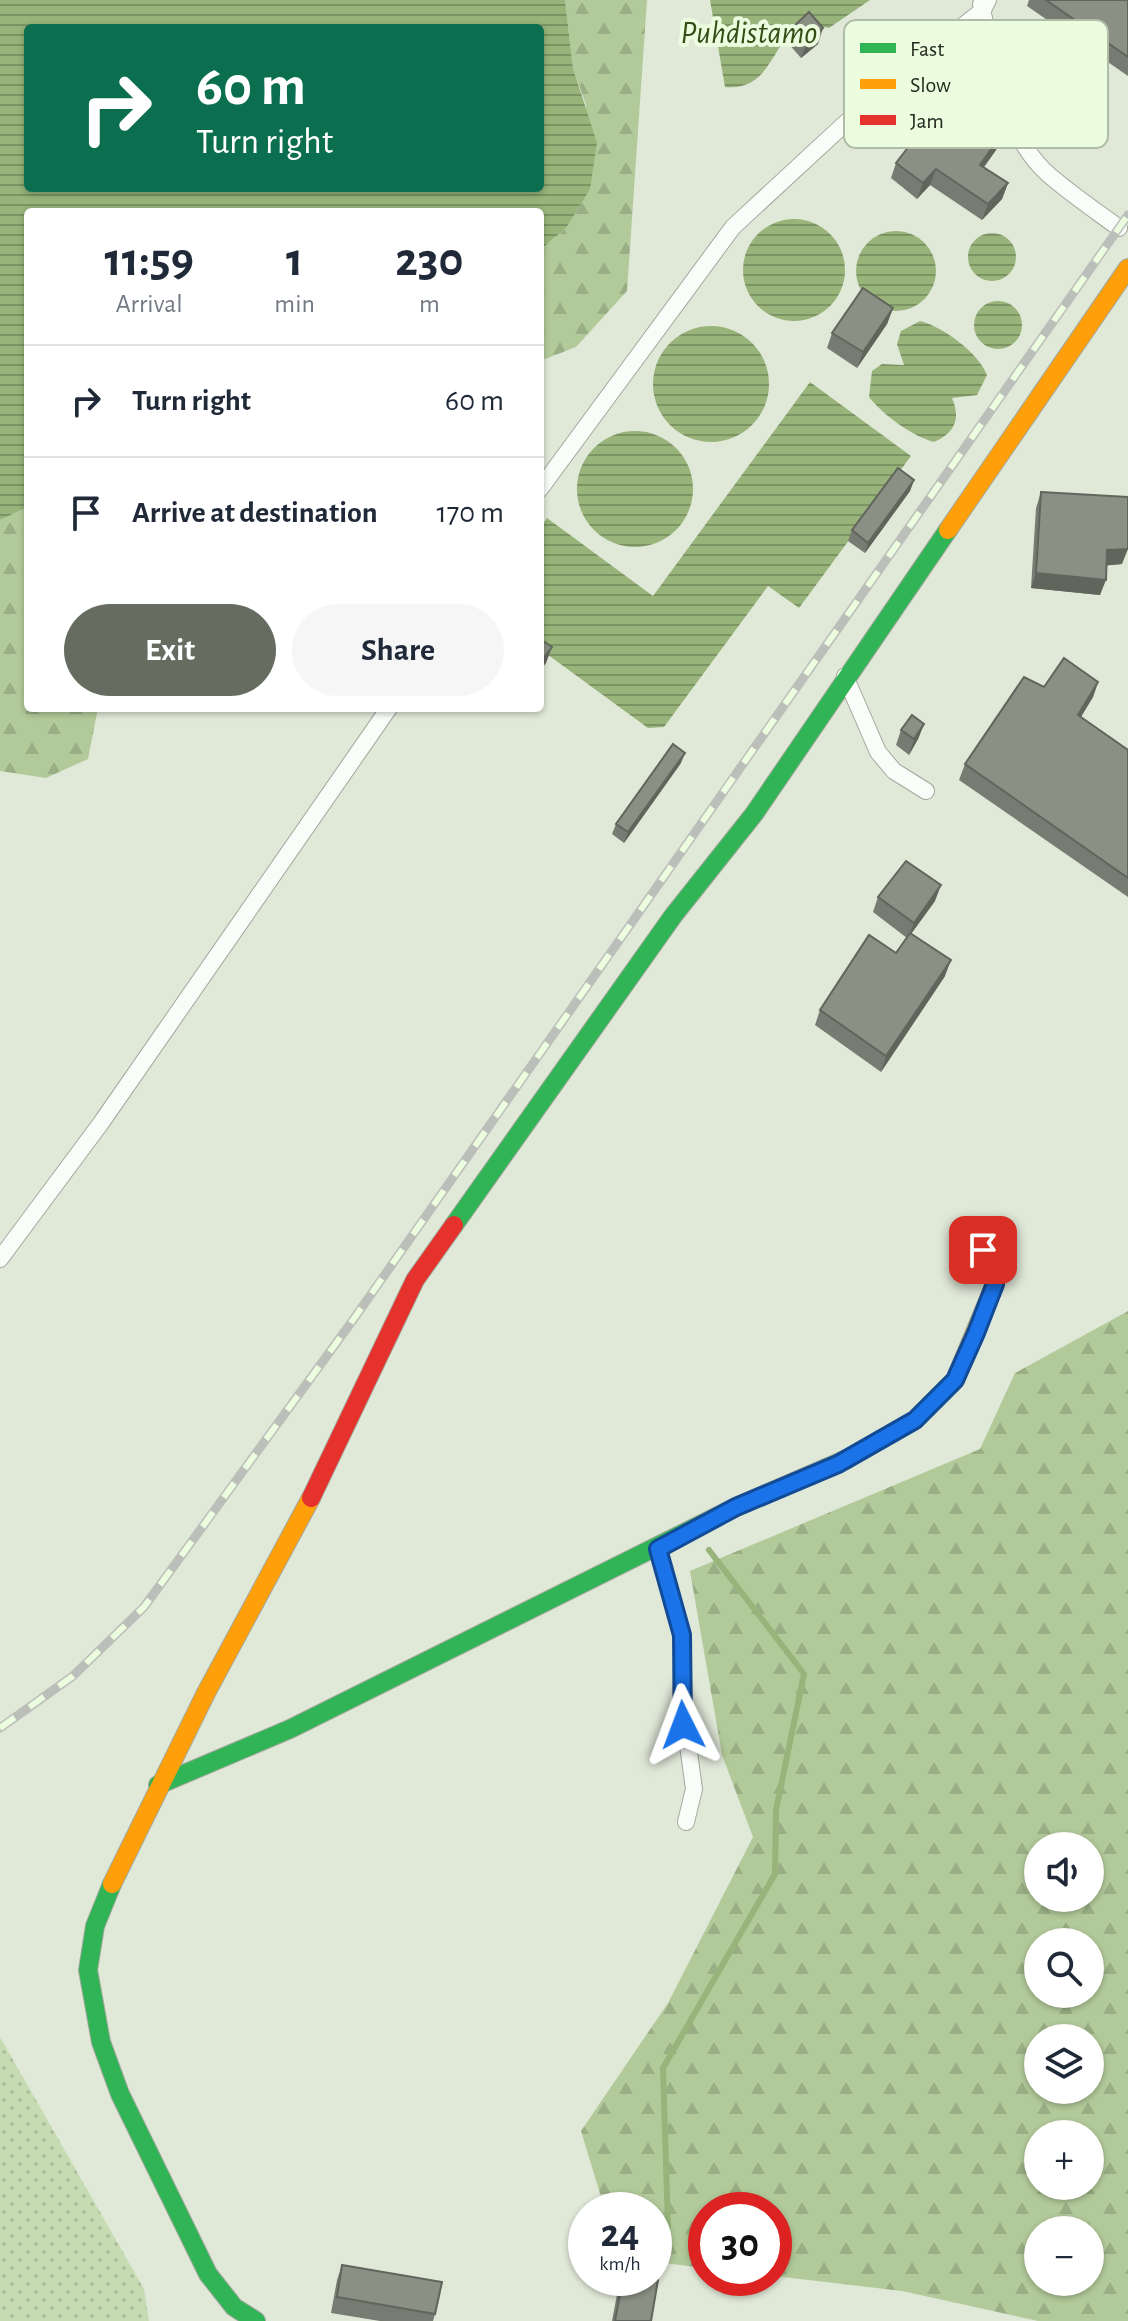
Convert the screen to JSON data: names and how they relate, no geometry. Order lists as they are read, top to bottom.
{
  "water": ["Puhdistamo"],
  "legend": ["Fast", "Slow", "Jam"],
  "page": {
    "turn": ["60 m", "Turn right"],
    "eta": [
      "11:59",
      "Arrival",
      "1",
      "min",
      "230",
      "m"
    ],
    "list": [
      {
        "name": "Turn right",
        "value": "60 m"
      },
      {
        "name": "Arrive at destination",
        "value": "170 m"
      }
    ],
    "buttons": ["Exit", "Share"],
    "map_buttons": ["+", "−"],
    "speed": "24 km/h",
    "limit": "30"
  }
}
